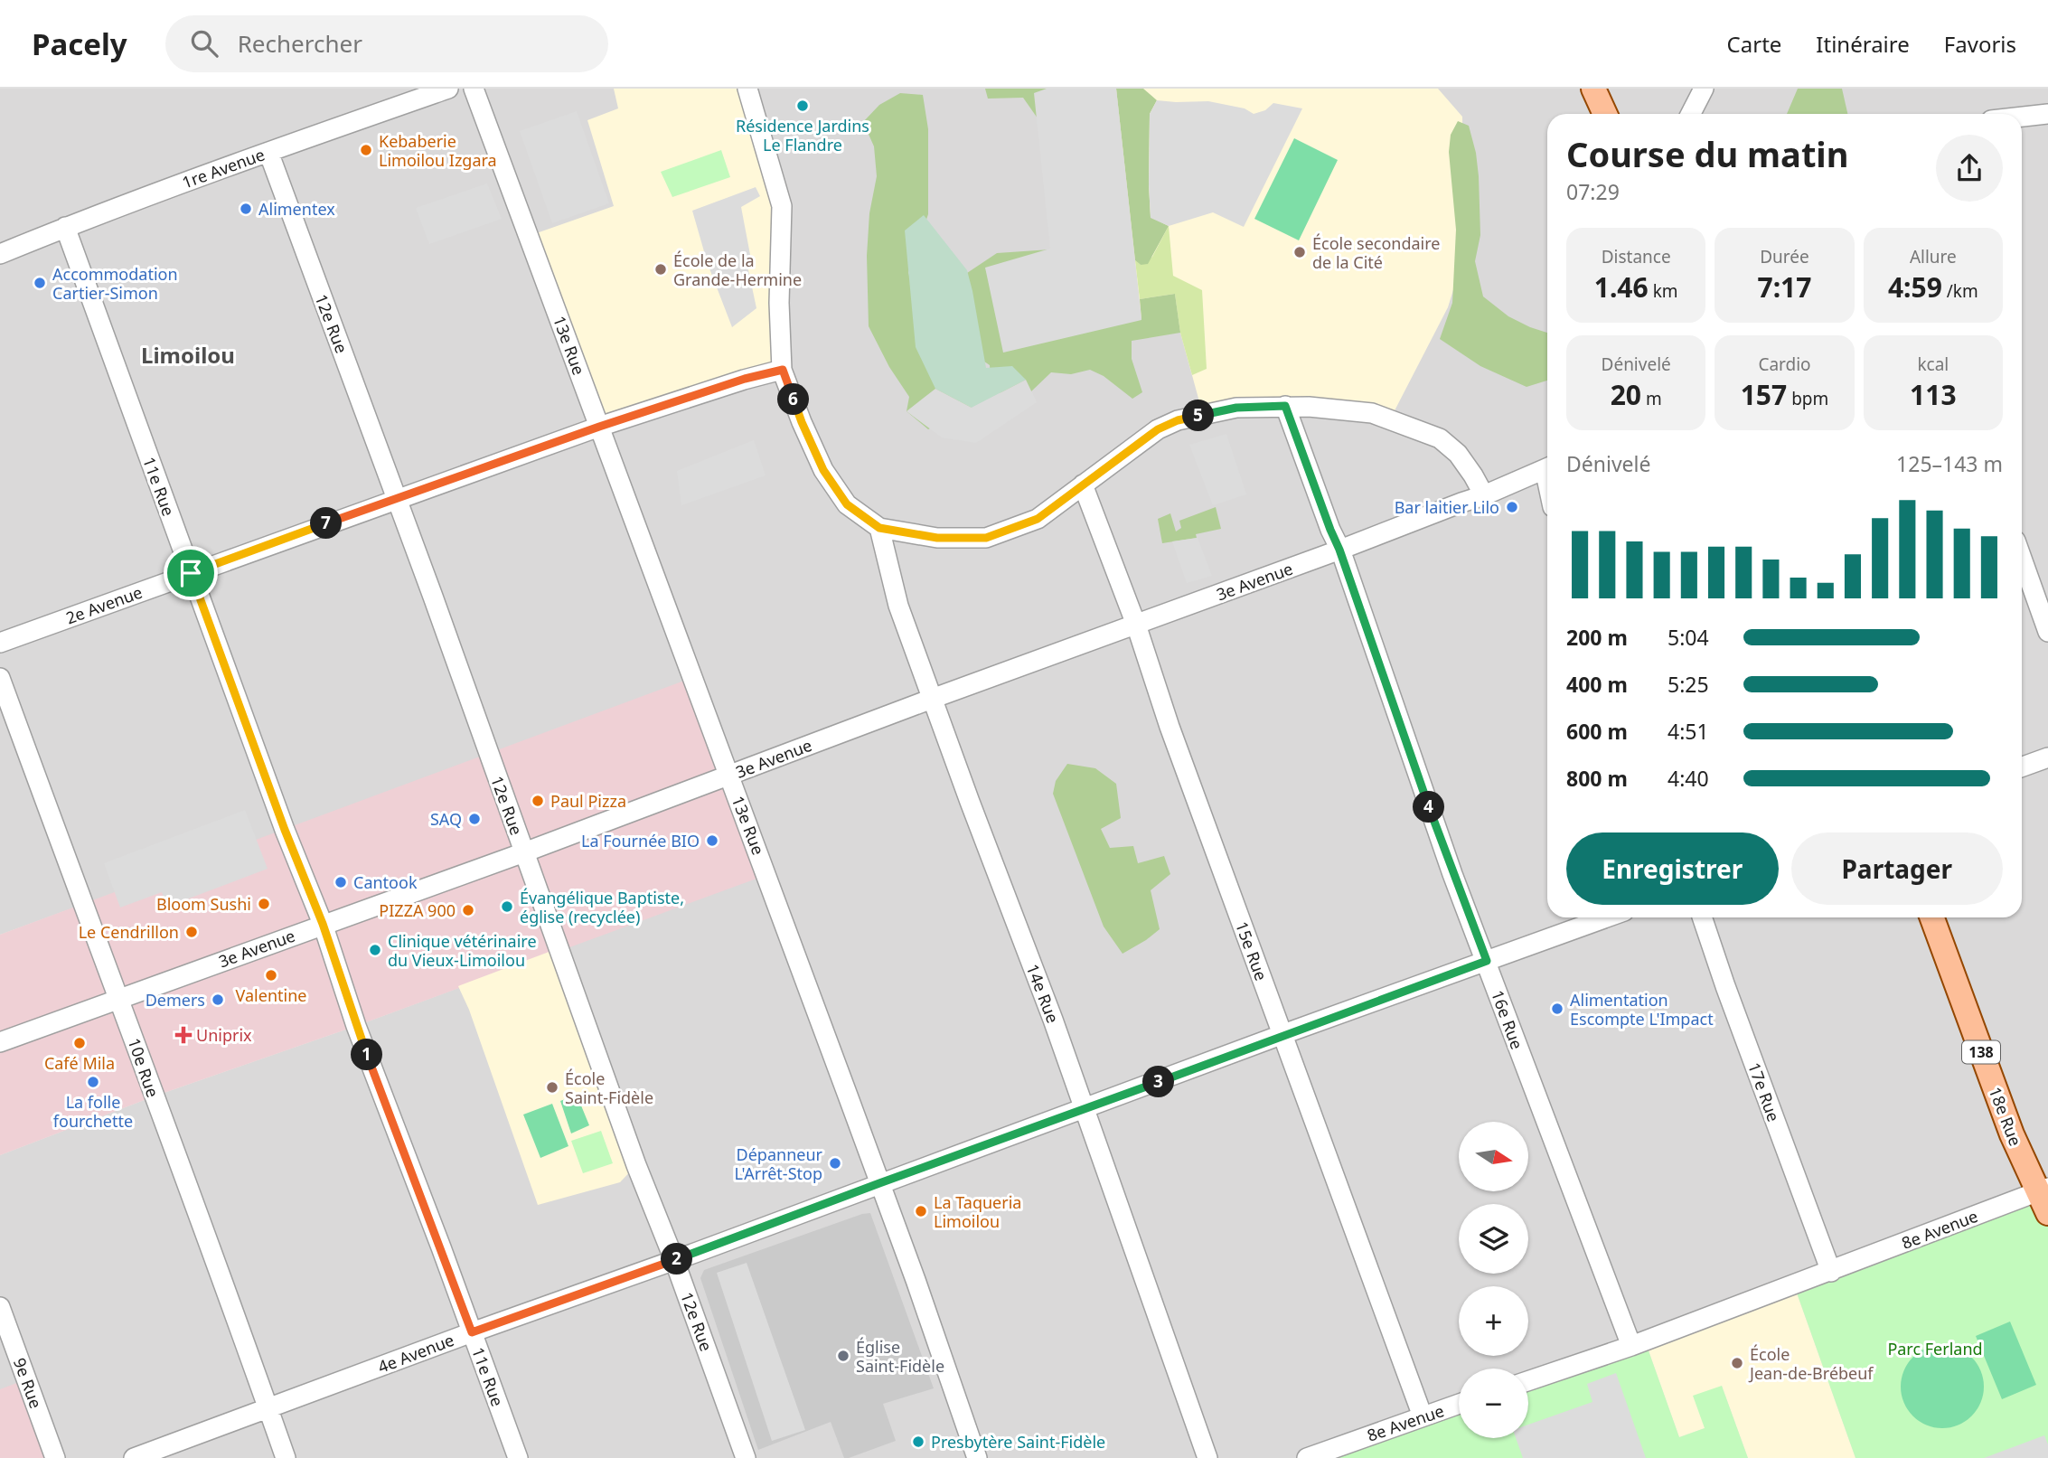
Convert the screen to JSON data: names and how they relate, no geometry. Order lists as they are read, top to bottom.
{
  "streets": {
    "main road": ["138", "18e Rue"],
    "street": [
      "1re Avenue",
      "12e Rue",
      "13e Rue",
      "11e Rue",
      "3e Avenue",
      "2e Avenue",
      "15e Rue",
      "14e Rue",
      "16e Rue",
      "10e Rue",
      "17e Rue",
      "8e Avenue",
      "4e Avenue",
      "9e Rue"
    ]
  },
  "crossings": [
    ["1re Avenue", "12e Rue"],
    ["1re Avenue", "11e Rue"],
    ["12e Rue", "3e Avenue"],
    ["12e Rue", "2e Avenue"],
    ["12e Rue", "4e Avenue"],
    ["13e Rue", "3e Avenue"],
    ["13e Rue", "2e Avenue"],
    ["13e Rue", "4e Avenue"],
    ["11e Rue", "3e Avenue"],
    ["11e Rue", "2e Avenue"],
    ["11e Rue", "4e Avenue"],
    ["3e Avenue", "15e Rue"],
    ["3e Avenue", "14e Rue"],
    ["3e Avenue", "16e Rue"],
    ["3e Avenue", "10e Rue"],
    ["15e Rue", "8e Avenue"],
    ["15e Rue", "4e Avenue"],
    ["14e Rue", "4e Avenue"],
    ["16e Rue", "8e Avenue"],
    ["16e Rue", "4e Avenue"],
    ["10e Rue", "4e Avenue"],
    ["17e Rue", "8e Avenue"],
    ["18e Rue", "8e Avenue"]
  ],
  "districts": ["Limoilou"],
  "parks": ["Parc Ferland"],
  "places": {
    "other": [
      "Résidence Jardins Le Flandre",
      "Kebaberie Limoilou Izgara",
      "Alimentex",
      "École secondaire de la Cité",
      "École de la Grande-Hermine",
      "Accommodation Cartier-Simon",
      "Bar laitier Lilo",
      "Paul Pizza",
      "SAQ",
      "La Fournée BIO",
      "Cantook",
      "Bloom Sushi",
      "Évangélique Baptiste, église (recyclée)",
      "PIZZA 900",
      "Le Cendrillon",
      "Clinique vétérinaire du Vieux-Limoilou",
      "Valentine",
      "Demers",
      "Alimentation Escompte L'Impact",
      "Café Mila",
      "La folle fourchette",
      "École Saint-Fidèle",
      "Dépanneur L'Arrêt-Stop",
      "La Taqueria Limoilou",
      "Église Saint-Fidèle",
      "École Jean-de-Brébeuf",
      "Presbytère Saint-Fidèle"
    ],
    "health": ["Uniprix"]
  },
  "north": "right",
  "page": {
    "header": "Pacely",
    "search": "Rechercher",
    "nav": ["Carte", "Itinéraire", "Favoris"],
    "heading": ["Course du matin", "07:29"],
    "stats": [
      ["Distance", "1.46 km"],
      ["Durée", "7:17"],
      ["Allure", "4:59 /km"],
      ["Dénivelé", "20 m"],
      ["Cardio", "157 bpm"],
      ["kcal", "113"]
    ],
    "pins": [
      "6",
      "5",
      "7",
      "4",
      "1",
      "3",
      "2"
    ],
    "chart": ["Dénivelé", "125–143 m"],
    "list": [
      {
        "name": "200 m",
        "note": "5:04"
      },
      {
        "name": "400 m",
        "note": "5:25"
      },
      {
        "name": "600 m",
        "note": "4:51"
      },
      {
        "name": "800 m",
        "note": "4:40"
      }
    ],
    "buttons": ["Enregistrer", "Partager"],
    "map_buttons": ["+", "−"]
  }
}
